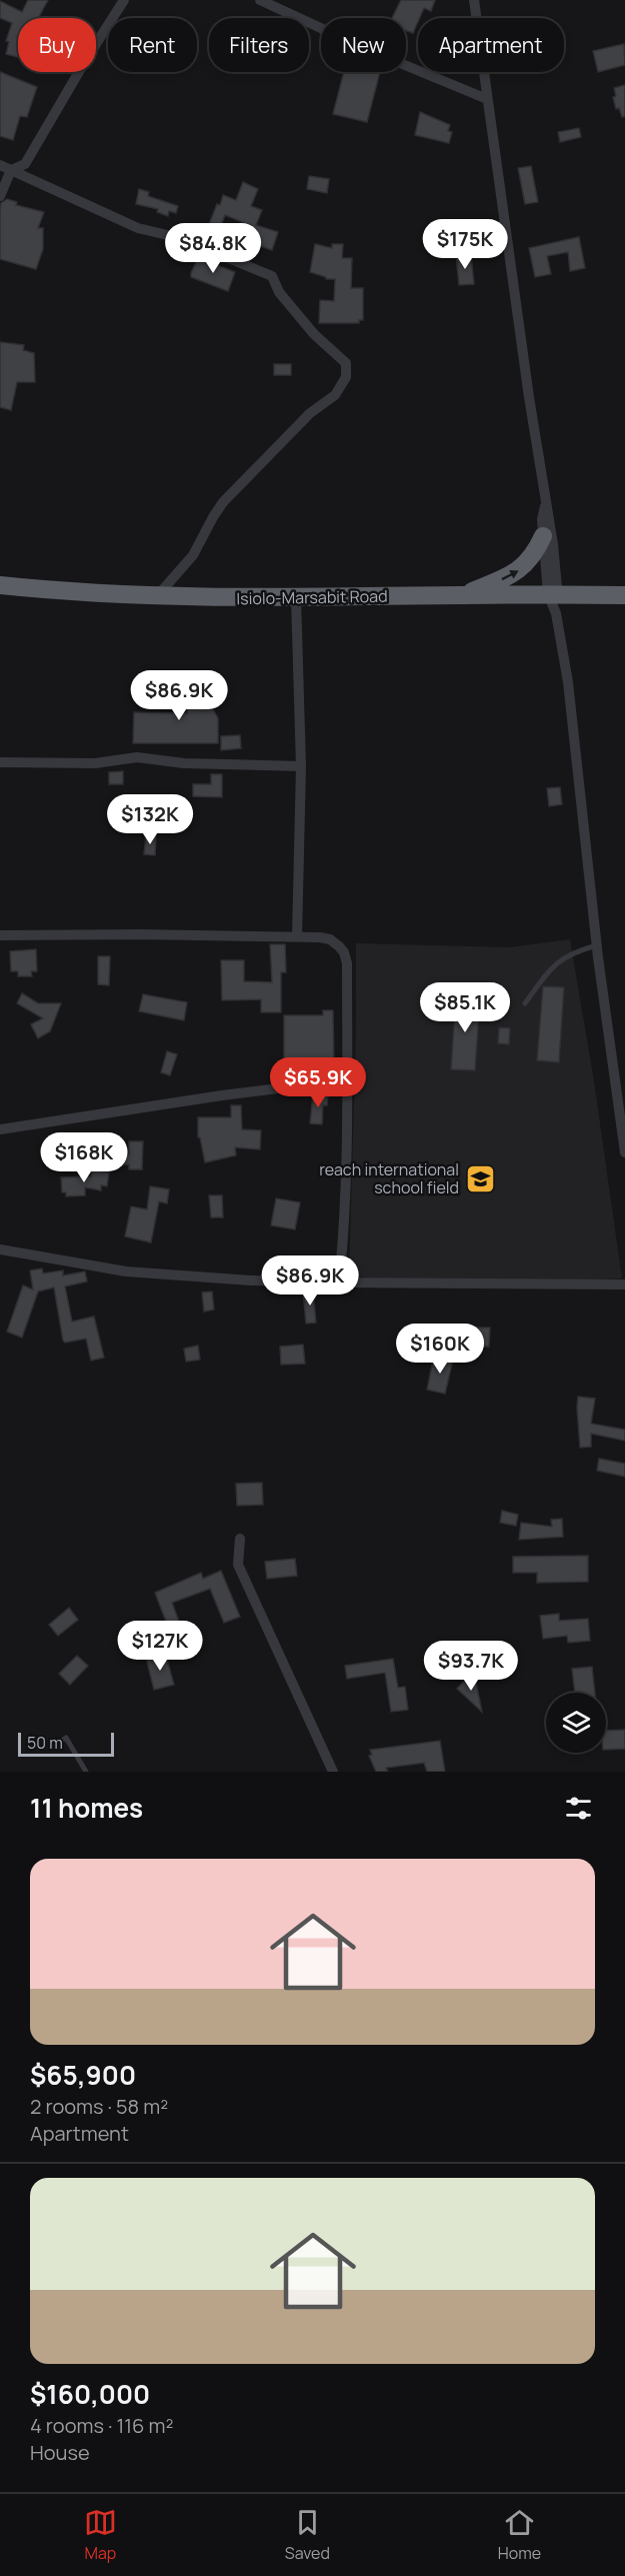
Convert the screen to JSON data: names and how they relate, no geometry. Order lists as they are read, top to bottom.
{
  "streets": {
    "highway": ["Isiolo-Marsabit Road"]
  },
  "places": {
    "school or university": ["reach international school field"]
  },
  "scale_bar": "50 m",
  "page": {
    "chip": [
      "Buy",
      "Rent",
      "Filters",
      "New",
      "Apartment"
    ],
    "price": [
      "$175K",
      "$84.8K",
      "$86.9K",
      "$132K",
      "$85.1K",
      "$65.9K",
      "$168K",
      "$86.9K",
      "$160K",
      "$127K",
      "$93.7K"
    ],
    "scale": "50 m",
    "heading": "11 homes",
    "list": [
      {
        "name": "$65,900",
        "note": "2 rooms · 58 m² · Apartment"
      },
      {
        "name": "$160,000",
        "note": "4 rooms · 116 m² · House"
      }
    ],
    "tabs": ["Map", "Saved", "Home"]
  }
}
